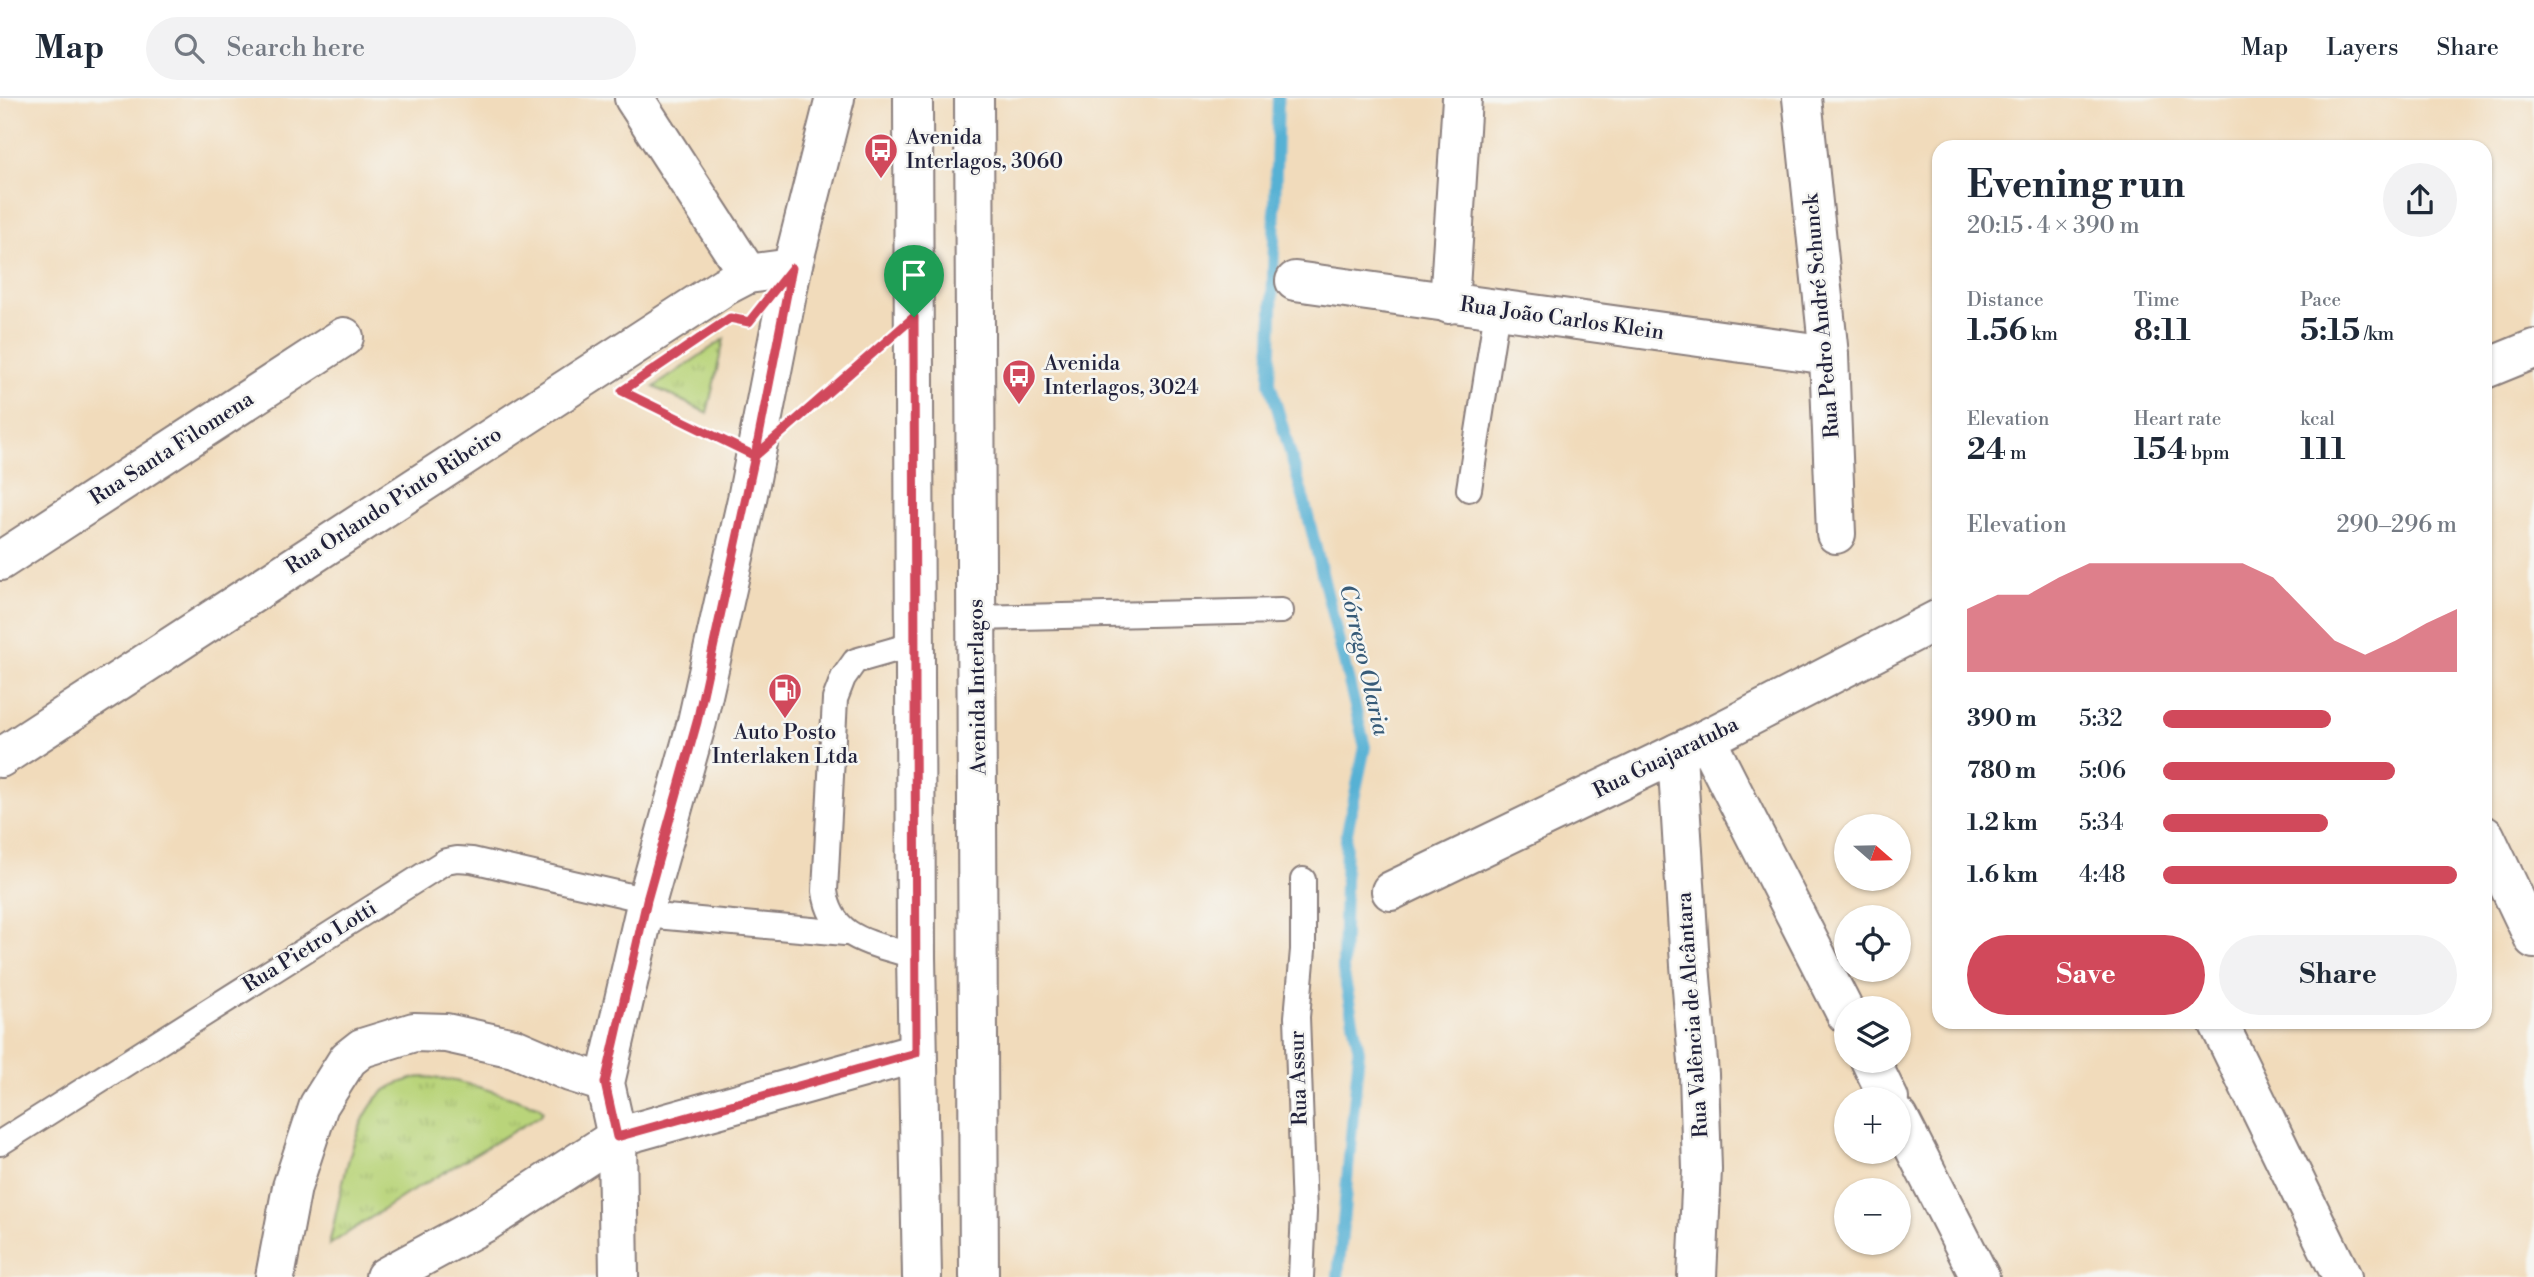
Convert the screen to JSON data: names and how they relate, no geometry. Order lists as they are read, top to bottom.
{
  "streets": {
    "street": [
      "Rua Pedro André Schunck",
      "Rua João Carlos Klein",
      "Rua Santa Filomena",
      "Rua Orlando Pinto Ribeiro",
      "Avenida Interlagos",
      "Rua Guajaratuba",
      "Rua Valência de Alcântara"
    ],
    "lane": ["Rua Pietro Lotti", "Rua Assur"]
  },
  "crossings": [
    ["Rua Pedro André Schunck", "Rua João Carlos Klein"],
    ["Rua Guajaratuba", "Rua Valência de Alcântara"]
  ],
  "water": ["Córrego Olaria"],
  "places": {
    "bus stop": ["Avenida Interlagos, 3060", "Avenida Interlagos, 3024"],
    "fuel station": ["Auto Posto Interlaken Ltda"]
  },
  "north": "right",
  "page": {
    "header": "Map",
    "search": "Search here",
    "nav": ["Map", "Layers", "Share"],
    "heading": ["Evening run", "20:15 · 4 × 390 m"],
    "stats": [
      ["Distance", "1.56 km"],
      ["Time", "8:11"],
      ["Pace", "5:15 /km"],
      ["Elevation", "24 m"],
      ["Heart rate", "154 bpm"],
      ["kcal", "111"]
    ],
    "chart": ["Elevation", "290–296 m"],
    "list": [
      {
        "name": "390 m",
        "note": "5:32"
      },
      {
        "name": "780 m",
        "note": "5:06"
      },
      {
        "name": "1.2 km",
        "note": "5:34"
      },
      {
        "name": "1.6 km",
        "note": "4:48"
      }
    ],
    "map_buttons": ["+", "−"],
    "buttons": ["Save", "Share"]
  }
}
